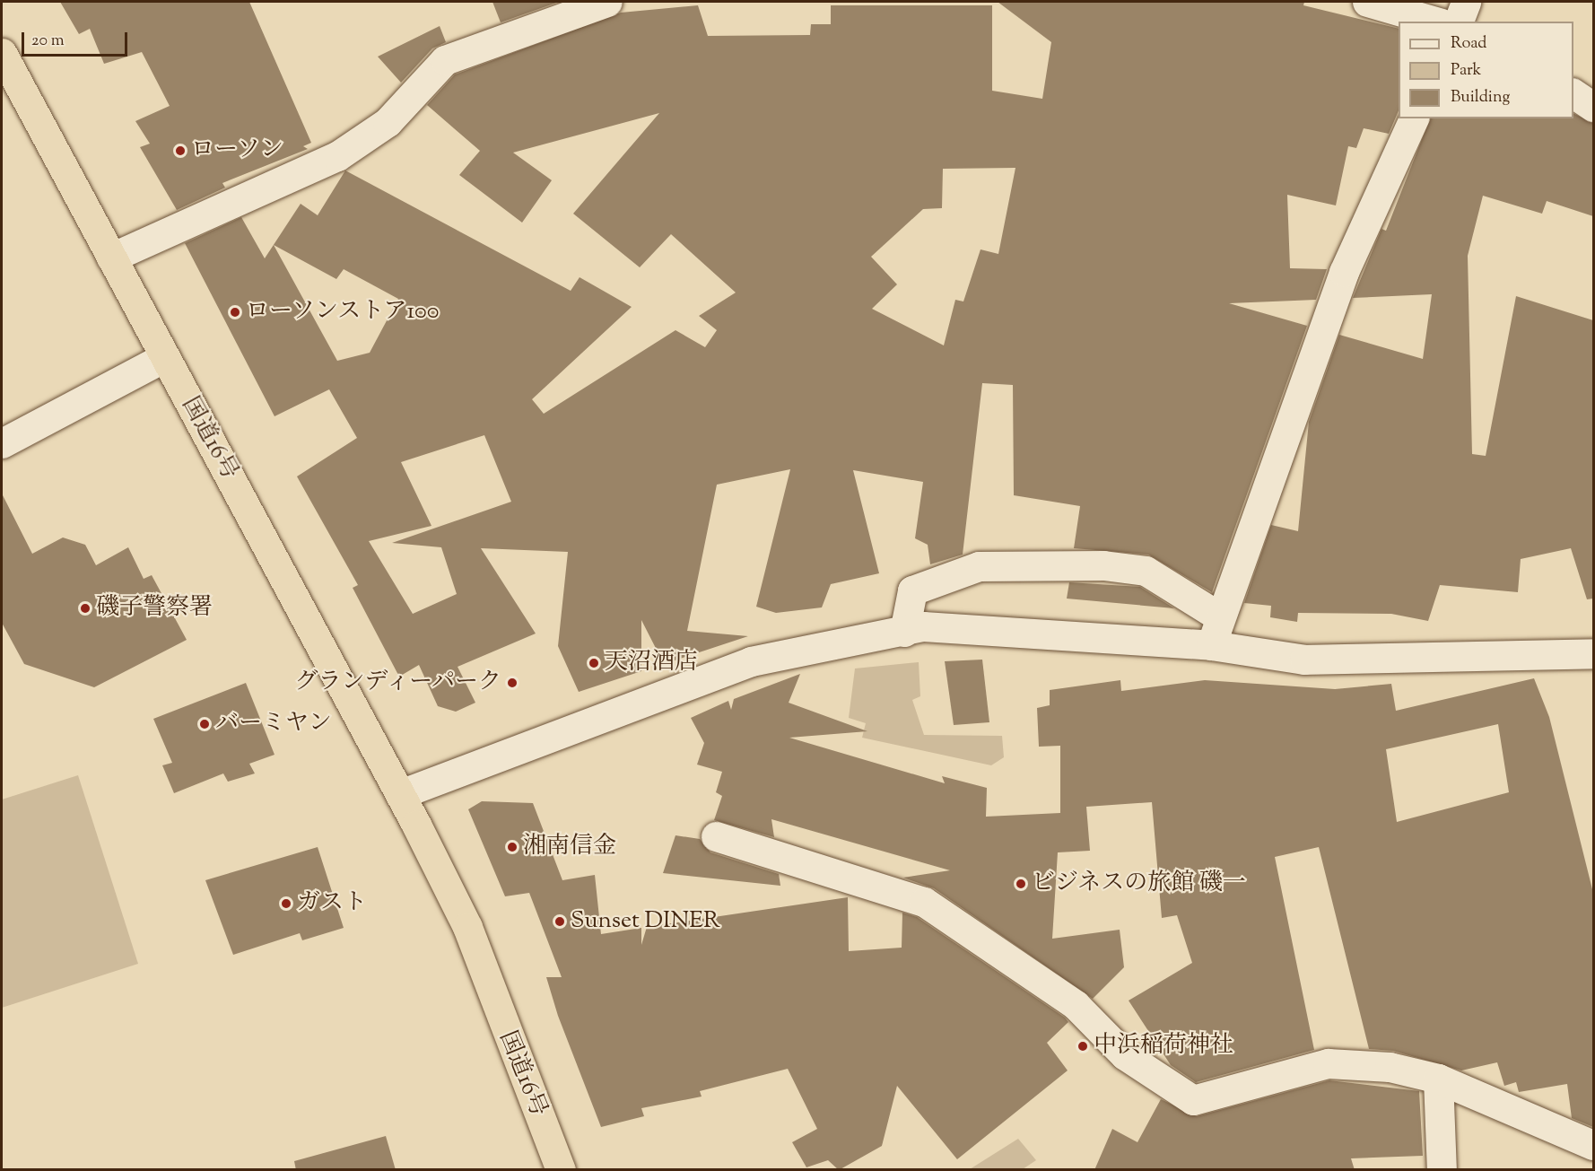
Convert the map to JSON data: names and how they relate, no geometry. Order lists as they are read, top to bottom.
{
  "streets": {
    "highway": ["国道16号"]
  },
  "places": [
    "ローソン",
    "ローソンストア100",
    "磯子警察署",
    "天沼酒店",
    "グランディーパーク",
    "バーミヤン",
    "湘南信金",
    "ビジネスの旅館 磯一",
    "ガスト",
    "Sunset DINER",
    "中浜稲荷神社"
  ],
  "legend": ["Road", "Park", "Building"],
  "scale_bar": "20 m"
}
